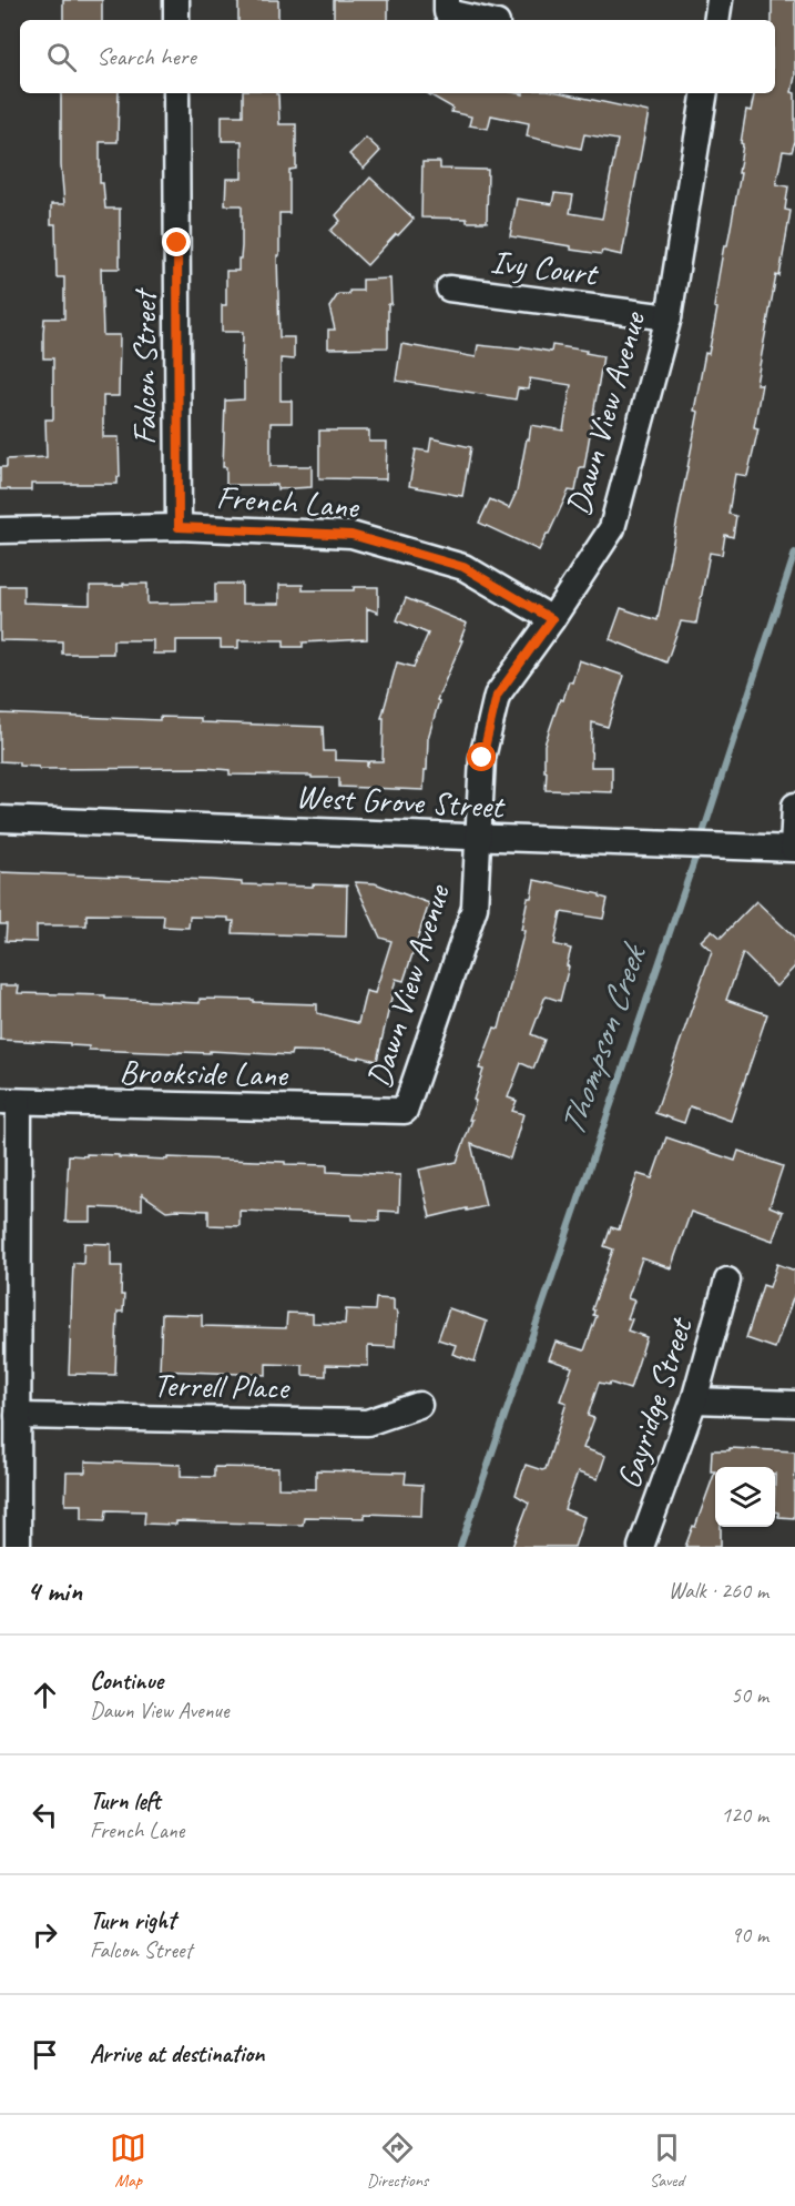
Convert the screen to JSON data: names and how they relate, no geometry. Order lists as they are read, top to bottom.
{
  "streets": {
    "street": [
      "Ivy Court",
      "Falcon Street",
      "Dawn View Avenue",
      "French Lane",
      "West Grove Street",
      "Brookside Lane",
      "Terrell Place",
      "Gayridge Street"
    ]
  },
  "crossings": [
    ["Ivy Court", "Dawn View Avenue"],
    ["Falcon Street", "French Lane"],
    ["Dawn View Avenue", "French Lane"],
    ["Dawn View Avenue", "West Grove Street"],
    ["Dawn View Avenue", "Brookside Lane"]
  ],
  "water": ["Thompson Creek"],
  "page": {
    "search": "Search here",
    "heading": ["4 min", "Walk · 260 m"],
    "list": [
      ["Continue", "Dawn View Avenue", "50 m"],
      ["Turn left", "French Lane", "120 m"],
      ["Turn right", "Falcon Street", "90 m"],
      "Arrive at destination"
    ],
    "nav": ["Map", "Directions", "Saved"]
  }
}
